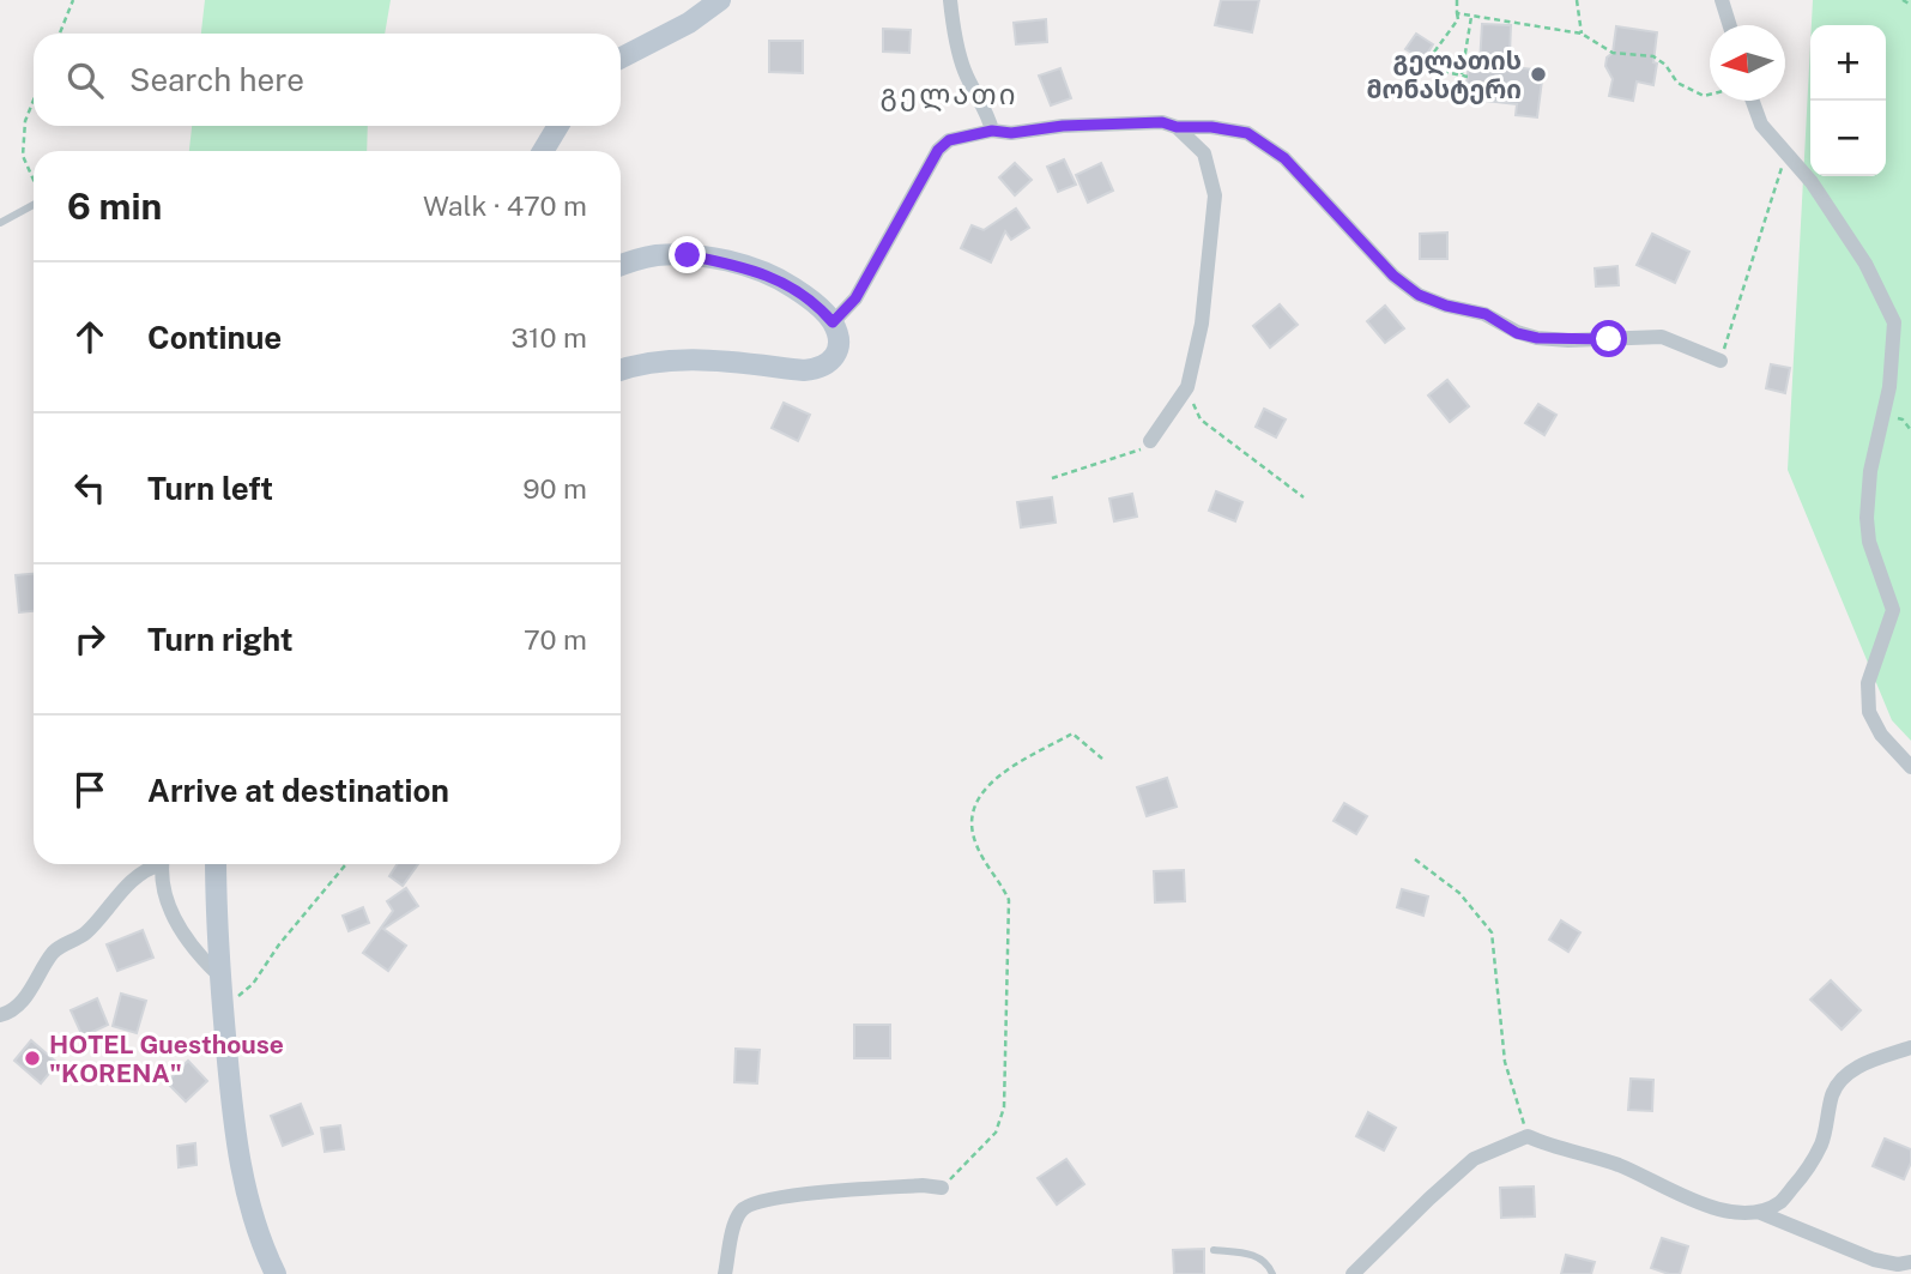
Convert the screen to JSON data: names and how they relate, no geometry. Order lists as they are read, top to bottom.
{
  "districts": ["გელათი"],
  "places": ["გელათის მონასტერი", "HOTEL Guesthouse \"KORENA\""],
  "north": "left",
  "page": {
    "map_buttons": ["+", "−"],
    "search": "Search here",
    "heading": ["6 min", "Walk · 470 m"],
    "list": [
      ["Continue", "310 m"],
      ["Turn left", "90 m"],
      ["Turn right", "70 m"],
      "Arrive at destination"
    ]
  }
}
